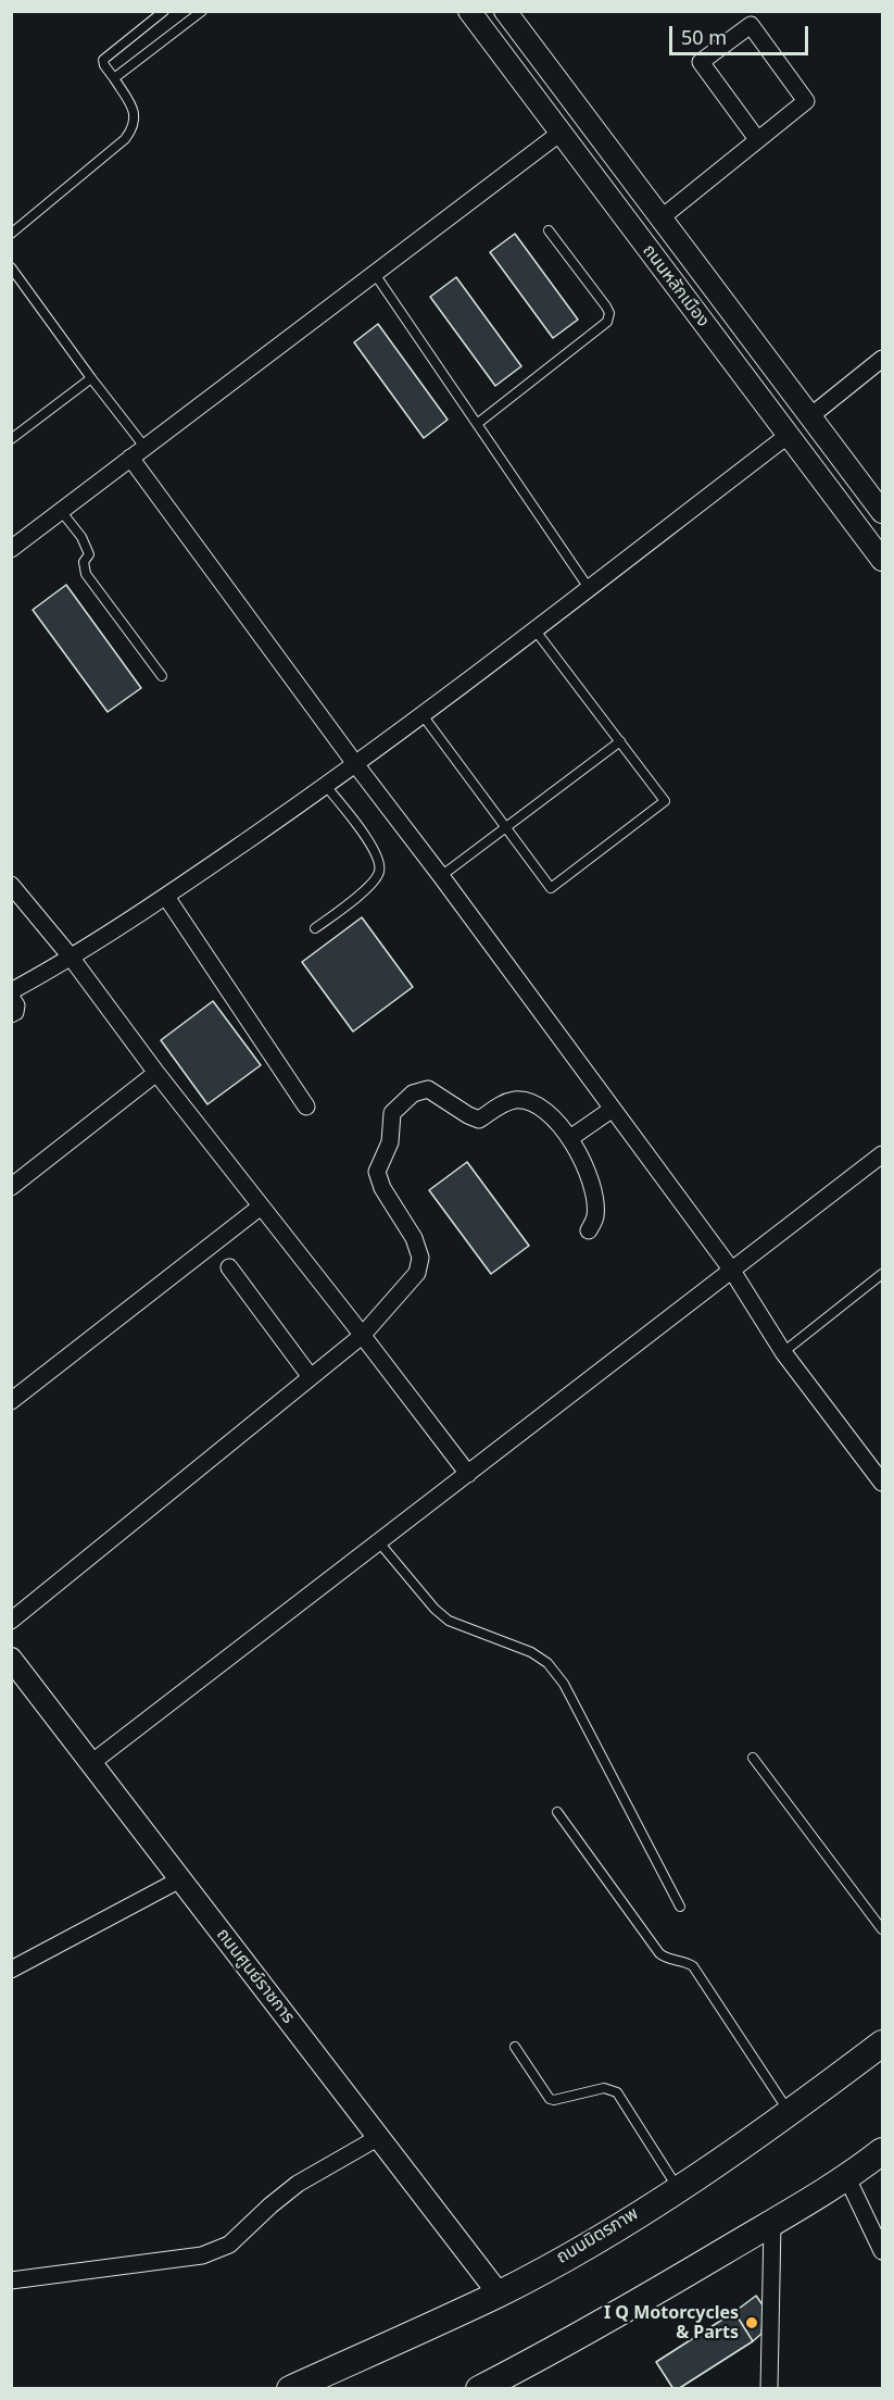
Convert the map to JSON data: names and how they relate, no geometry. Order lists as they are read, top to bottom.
{
  "streets": {
    "main road": ["ถนนมิตรภาพ"],
    "street": ["ถนนหลักเมือง", "ถนนศูนย์ราชการ"]
  },
  "crossings": [
    ["ถนนศูนย์ราชการ", "ถนนมิตรภาพ"]
  ],
  "places": ["I Q Motorcycles & Parts"],
  "scale_bar": "50 m"
}
